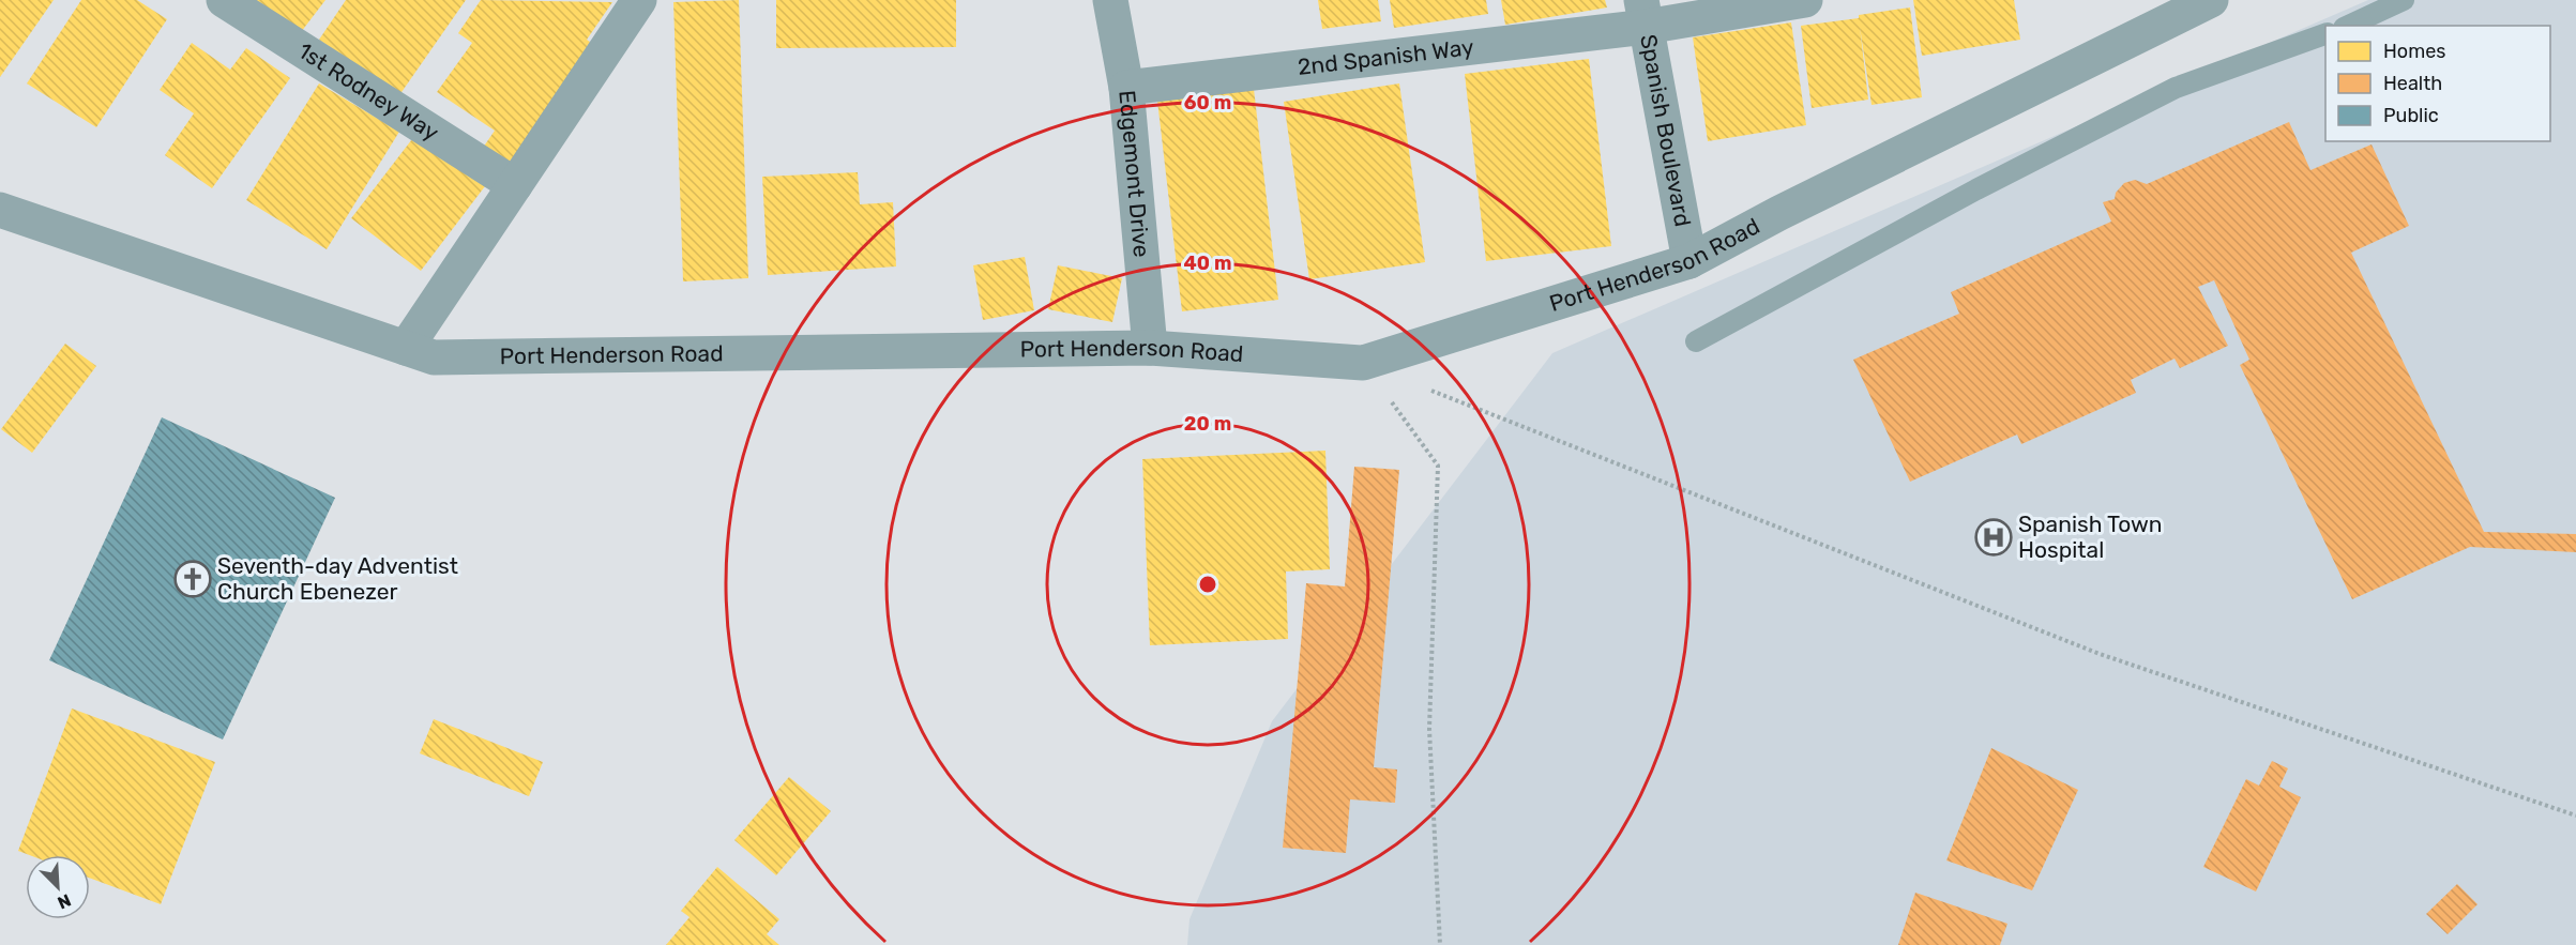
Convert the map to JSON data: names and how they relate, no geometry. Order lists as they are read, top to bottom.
{
  "streets": {
    "street": [
      "2nd Spanish Way",
      "1st Rodney Way",
      "Spanish Boulevard",
      "Edgemont Drive",
      "Port Henderson Road"
    ]
  },
  "crossings": [
    ["2nd Spanish Way", "Spanish Boulevard"],
    ["2nd Spanish Way", "Edgemont Drive"],
    ["Spanish Boulevard", "Port Henderson Road"],
    ["Edgemont Drive", "Port Henderson Road"]
  ],
  "places": {
    "hospital": ["Spanish Town Hospital"],
    "church": ["Seventh-day Adventist Church Ebenezer"]
  },
  "legend": ["Homes", "Health", "Public"],
  "north": "bottom right",
  "rings": ["60 m", "40 m", "20 m"]
}
